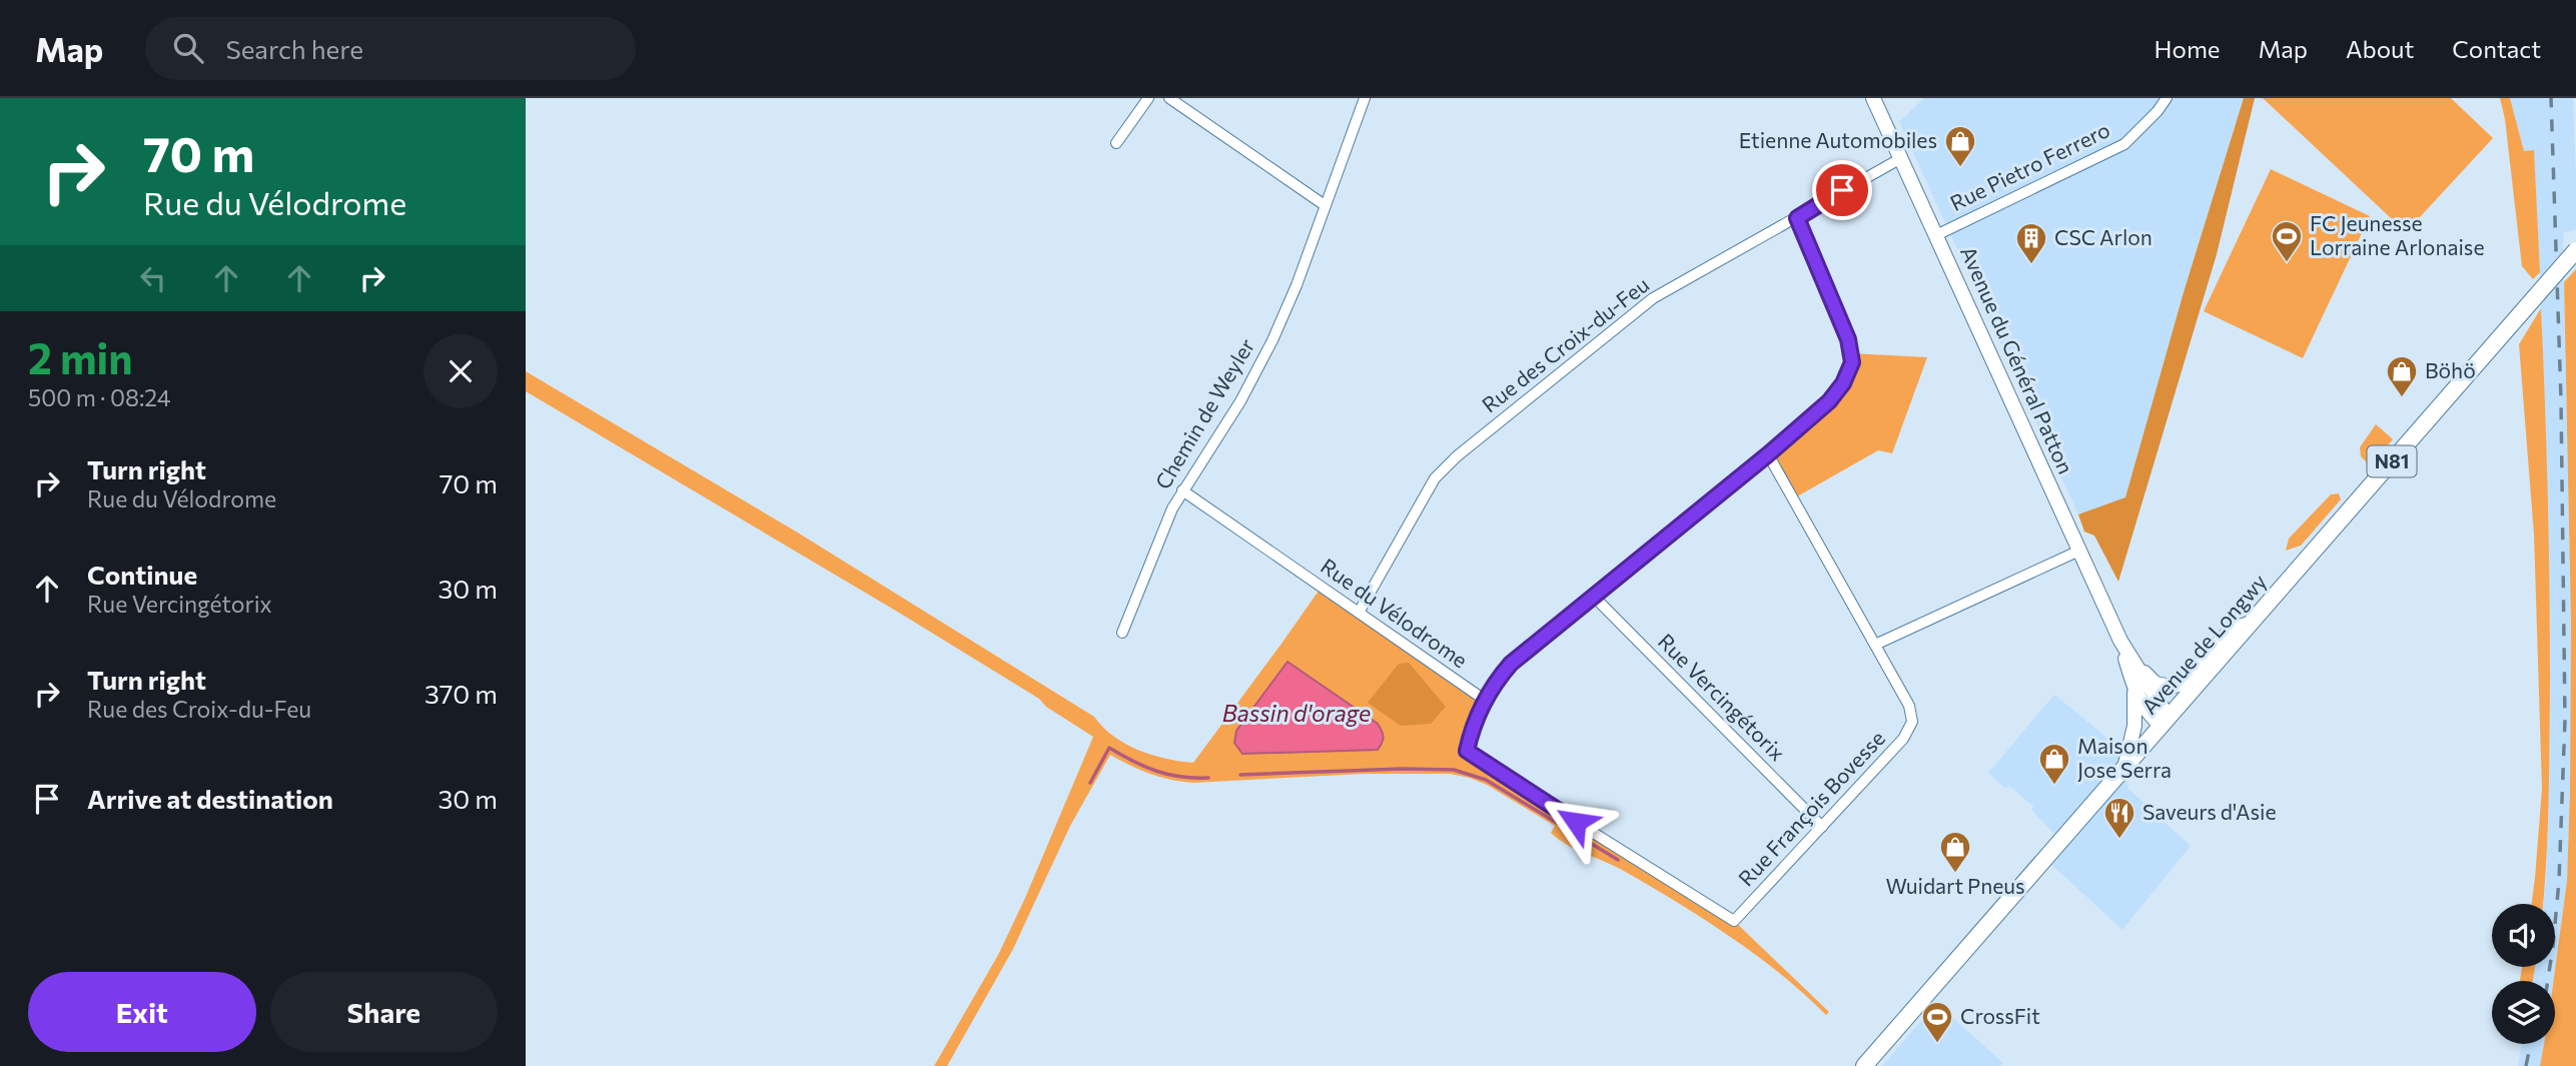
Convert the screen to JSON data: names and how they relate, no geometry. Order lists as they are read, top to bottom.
{
  "streets": {
    "main road": ["Avenue du Général Patton", "N81", "Avenue de Longwy"],
    "street": [
      "Rue Pietro Ferrero",
      "Rue des Croix-du-Feu",
      "Chemin de Weyler",
      "Rue du Vélodrome",
      "Rue Vercingétorix",
      "Rue François Bovesse"
    ]
  },
  "crossings": [
    ["Rue Pietro Ferrero", "Avenue du Général Patton"],
    ["Rue des Croix-du-Feu", "Avenue du Général Patton"],
    ["Rue des Croix-du-Feu", "Rue du Vélodrome"],
    ["Avenue du Général Patton", "N81"],
    ["Chemin de Weyler", "Rue du Vélodrome"],
    ["N81", "Avenue de Longwy"],
    ["Rue du Vélodrome", "Rue François Bovesse"],
    ["Rue Vercingétorix", "Rue François Bovesse"]
  ],
  "water": ["Bassin d'orage"],
  "places": {
    "shop": [
      "Etienne Automobiles",
      "Böhö",
      "Maison Jose Serra",
      "Wuidart Pneus"
    ],
    "sports": ["FC Jeunesse Lorraine Arlonaise", "CrossFit"],
    "building": ["CSC Arlon"],
    "restaurant": ["Saveurs d'Asie"]
  },
  "page": {
    "header": "Map",
    "search": "Search here",
    "nav": [
      "Home",
      "Map",
      "About",
      "Contact"
    ],
    "turn": ["70 m", "Rue du Vélodrome"],
    "heading": ["2 min", "500 m · 08:24"],
    "list": [
      {
        "name": "Turn right",
        "note": "Rue du Vélodrome",
        "value": "70 m"
      },
      {
        "name": "Continue",
        "note": "Rue Vercingétorix",
        "value": "30 m"
      },
      {
        "name": "Turn right",
        "note": "Rue des Croix-du-Feu",
        "value": "370 m"
      },
      {
        "name": "Arrive at destination",
        "value": "30 m"
      }
    ],
    "buttons": ["Exit", "Share"]
  }
}
